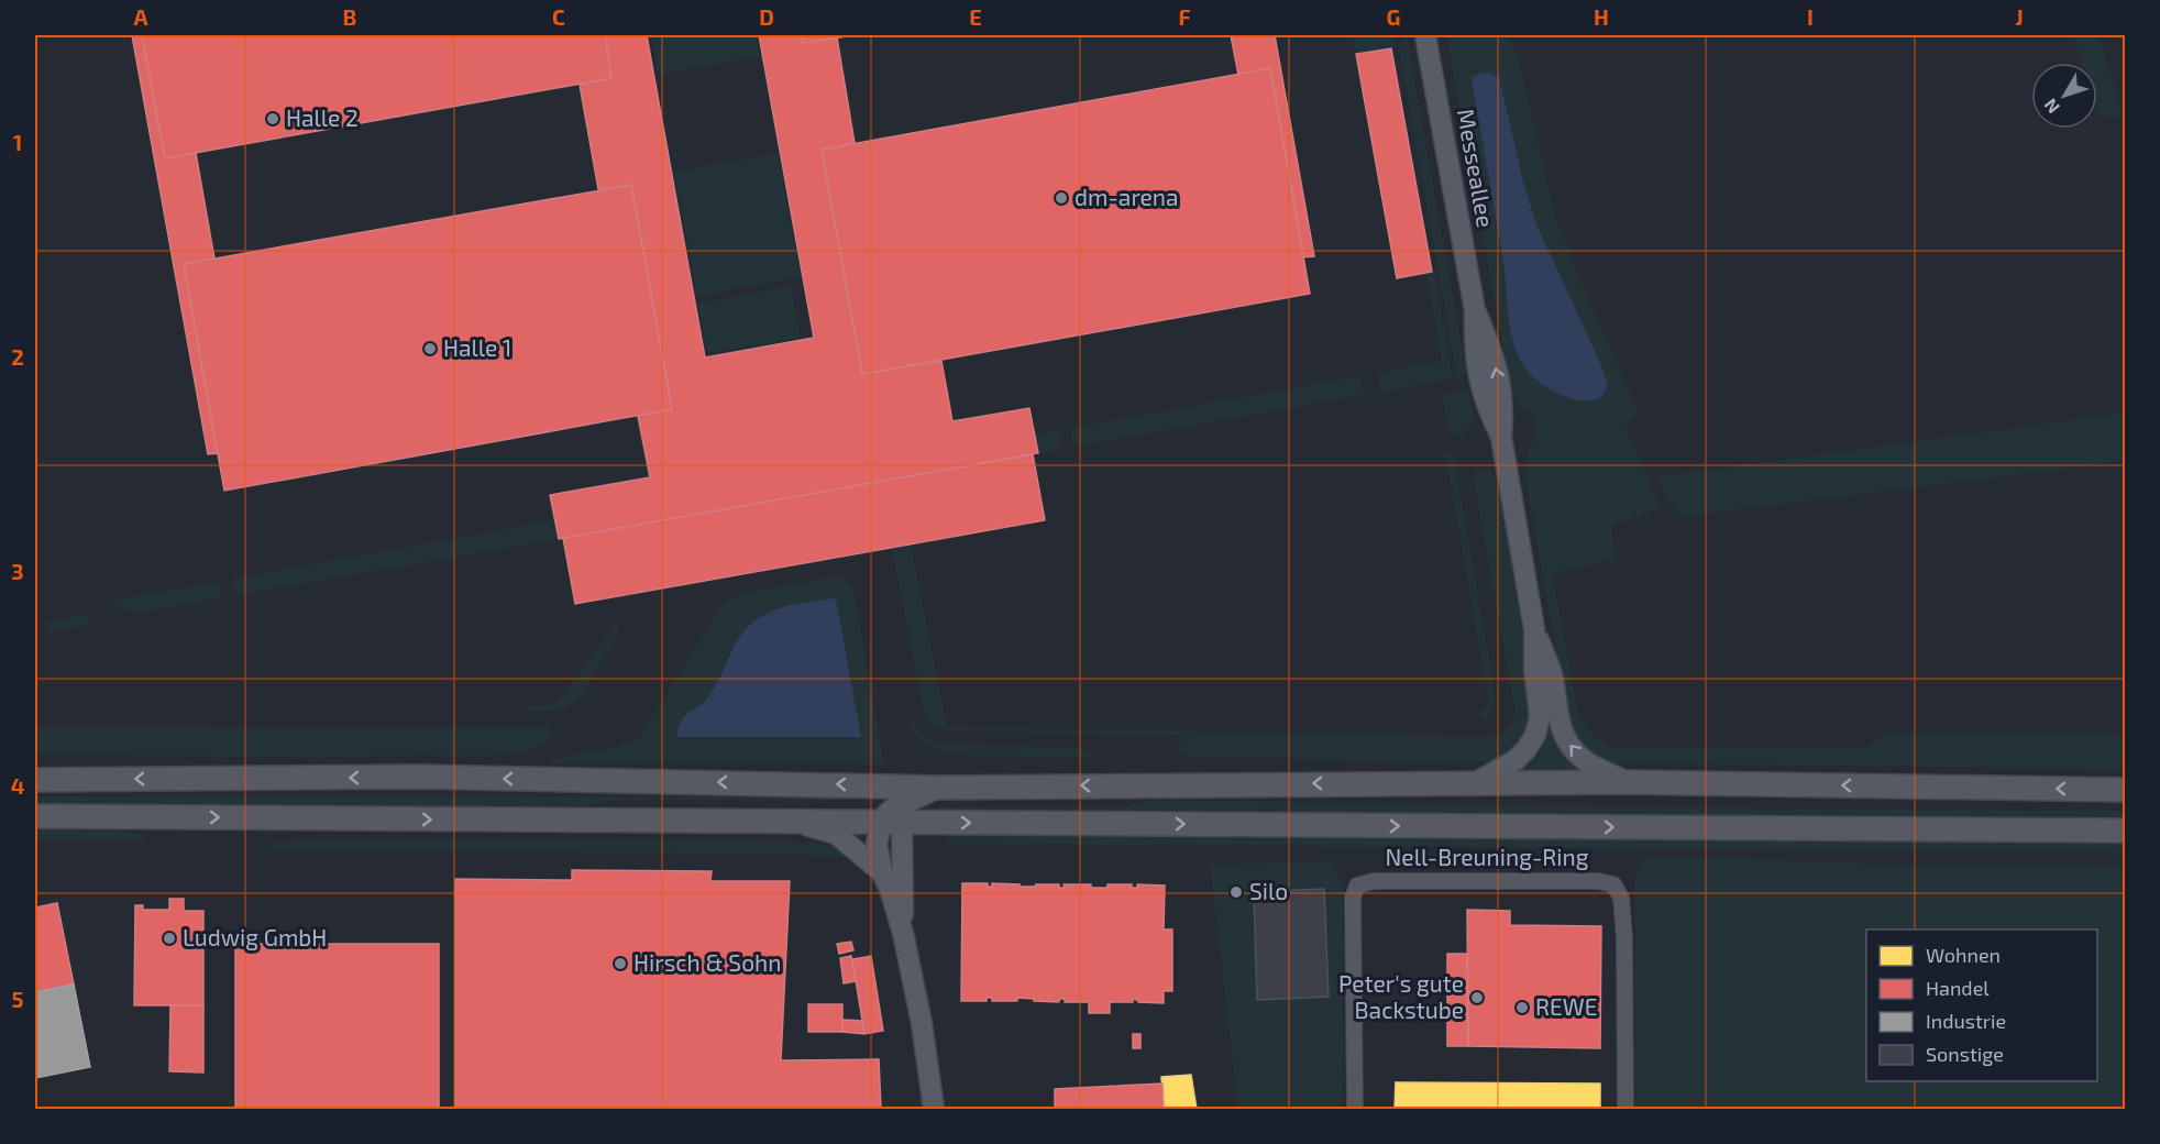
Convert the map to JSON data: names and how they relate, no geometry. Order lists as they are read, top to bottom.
{
  "streets": {
    "street": ["Messeallee", "Nell-Breuning-Ring"]
  },
  "places": [
    "Halle 2",
    "dm-arena",
    "Halle 1",
    "Silo",
    "Ludwig GmbH",
    "Hirsch & Sohn",
    "Peter's gute Backstube",
    "REWE"
  ],
  "legend": [
    "Wohnen",
    "Handel",
    "Industrie",
    "Sonstige"
  ],
  "north": "bottom left",
  "grid": {
    "columns": [
      "A",
      "B",
      "C",
      "D",
      "E",
      "F",
      "G",
      "H",
      "I",
      "J"
    ],
    "rows": [
      "1",
      "2",
      "3",
      "4",
      "5"
    ]
  }
}
